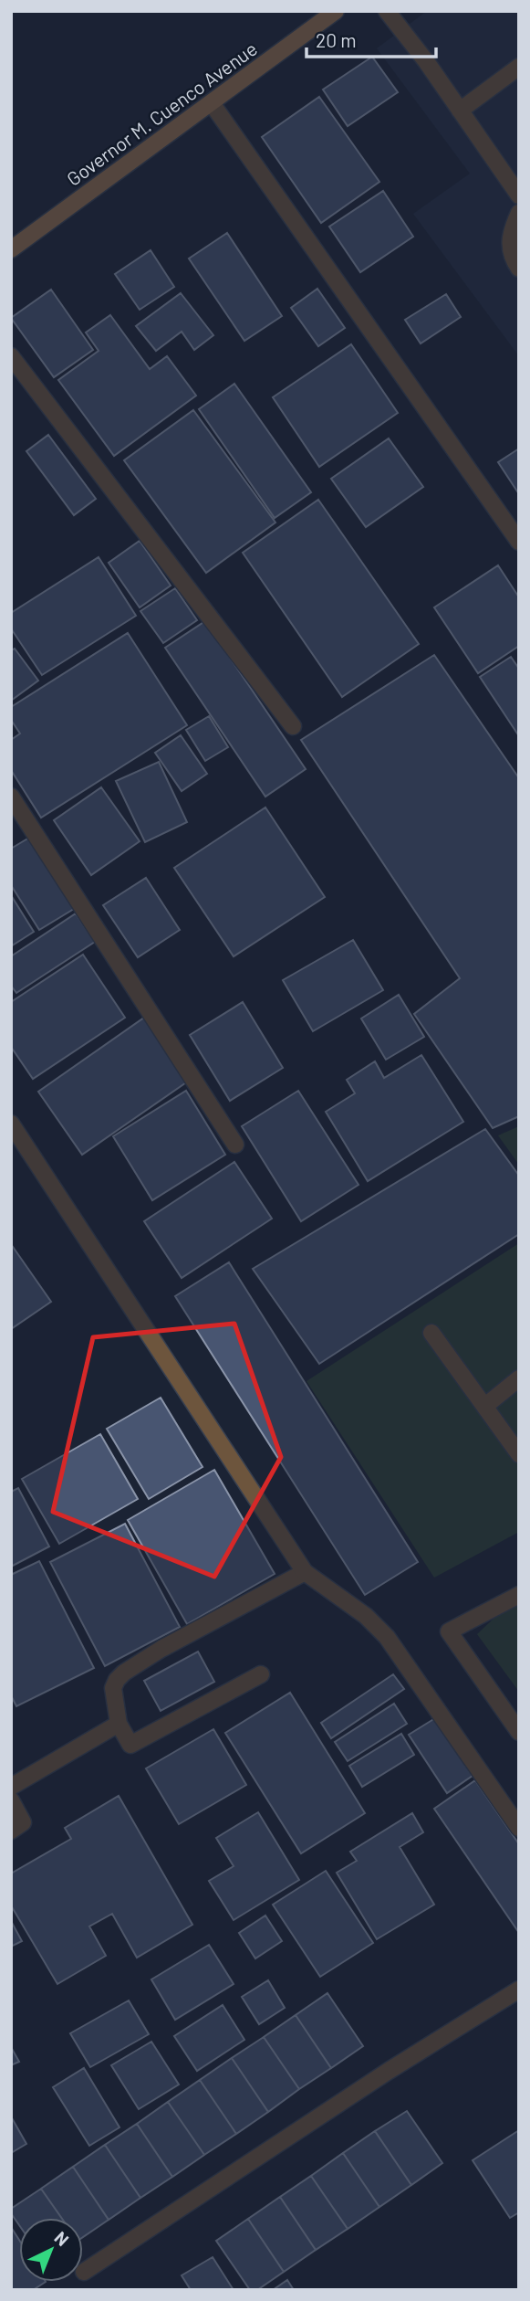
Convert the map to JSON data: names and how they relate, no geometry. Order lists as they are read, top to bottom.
{
  "streets": {
    "main road": ["Governor M. Cuenco Avenue"]
  },
  "scale_bar": "20 m",
  "north": "top right"
}
